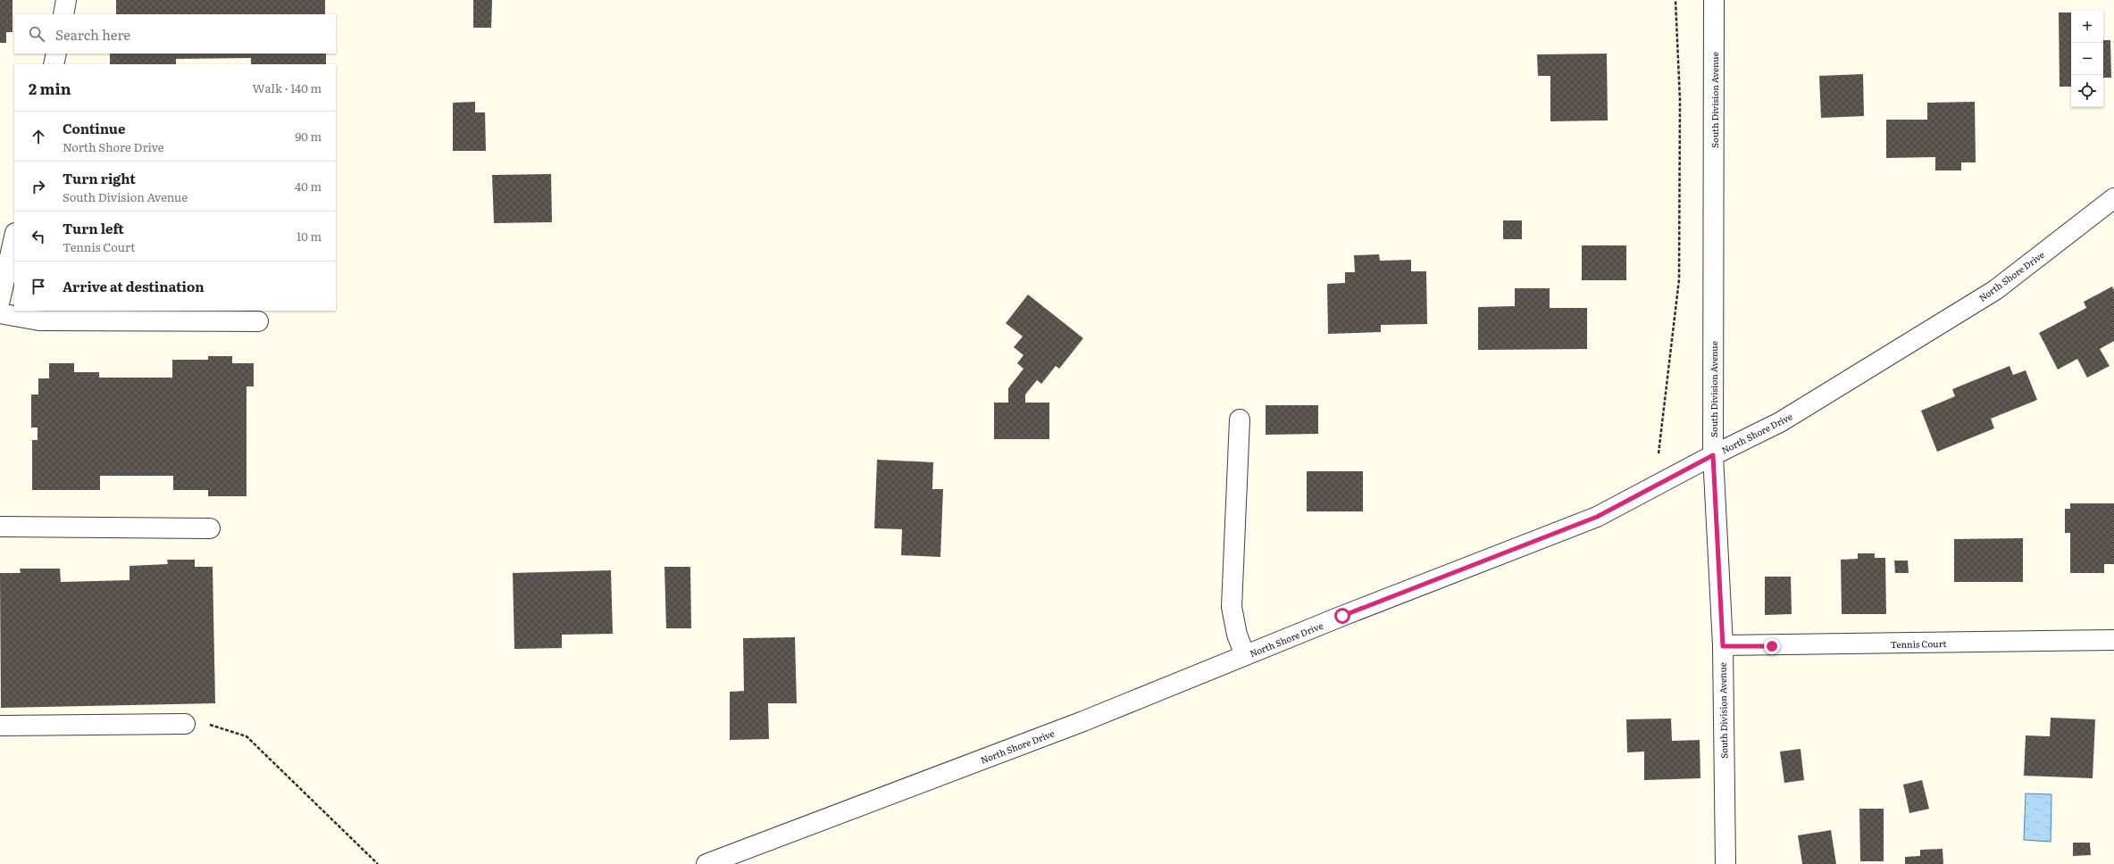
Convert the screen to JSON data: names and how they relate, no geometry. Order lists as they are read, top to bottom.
{
  "streets": {
    "street": ["South Division Avenue", "North Shore Drive", "Tennis Court"]
  },
  "crossings": [
    ["South Division Avenue", "North Shore Drive"],
    ["South Division Avenue", "Tennis Court"]
  ],
  "page": {
    "map_buttons": ["+", "−"],
    "search": "Search here",
    "heading": ["2 min", "Walk · 140 m"],
    "list": [
      ["Continue", "North Shore Drive", "90 m"],
      ["Turn right", "South Division Avenue", "40 m"],
      ["Turn left", "Tennis Court", "10 m"],
      "Arrive at destination"
    ]
  }
}
